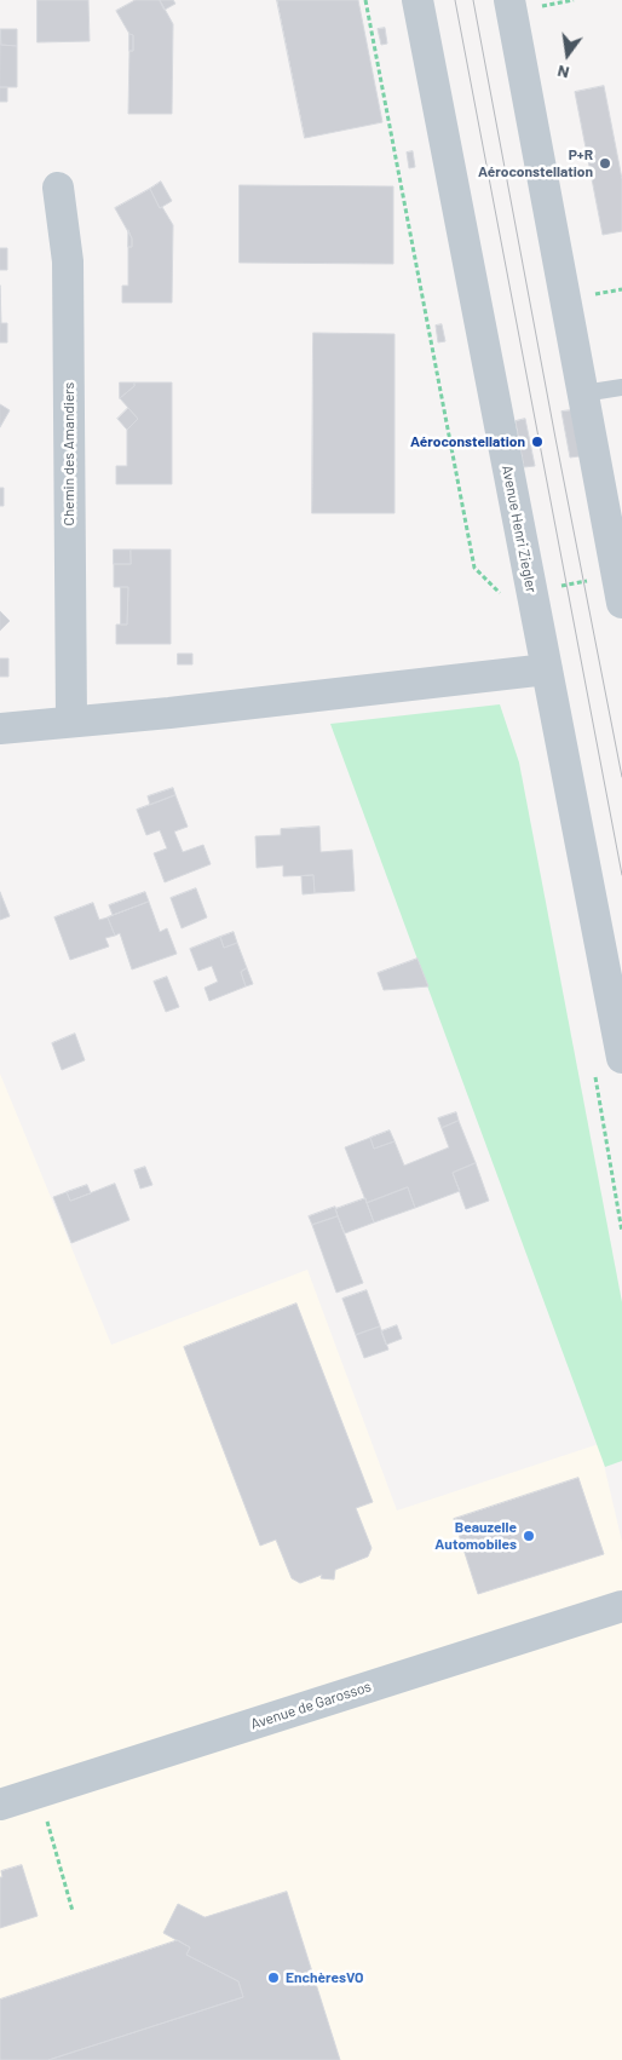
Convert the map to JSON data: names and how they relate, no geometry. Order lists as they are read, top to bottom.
{
  "streets": {
    "street": ["Chemin des Amandiers", "Avenue Henri Ziegler", "Avenue de Garossos"]
  },
  "places": [
    "P+R Aéroconstellation",
    "Aéroconstellation",
    "Beauzelle Automobiles",
    "EnchèresVO"
  ],
  "north": "bottom"
}
